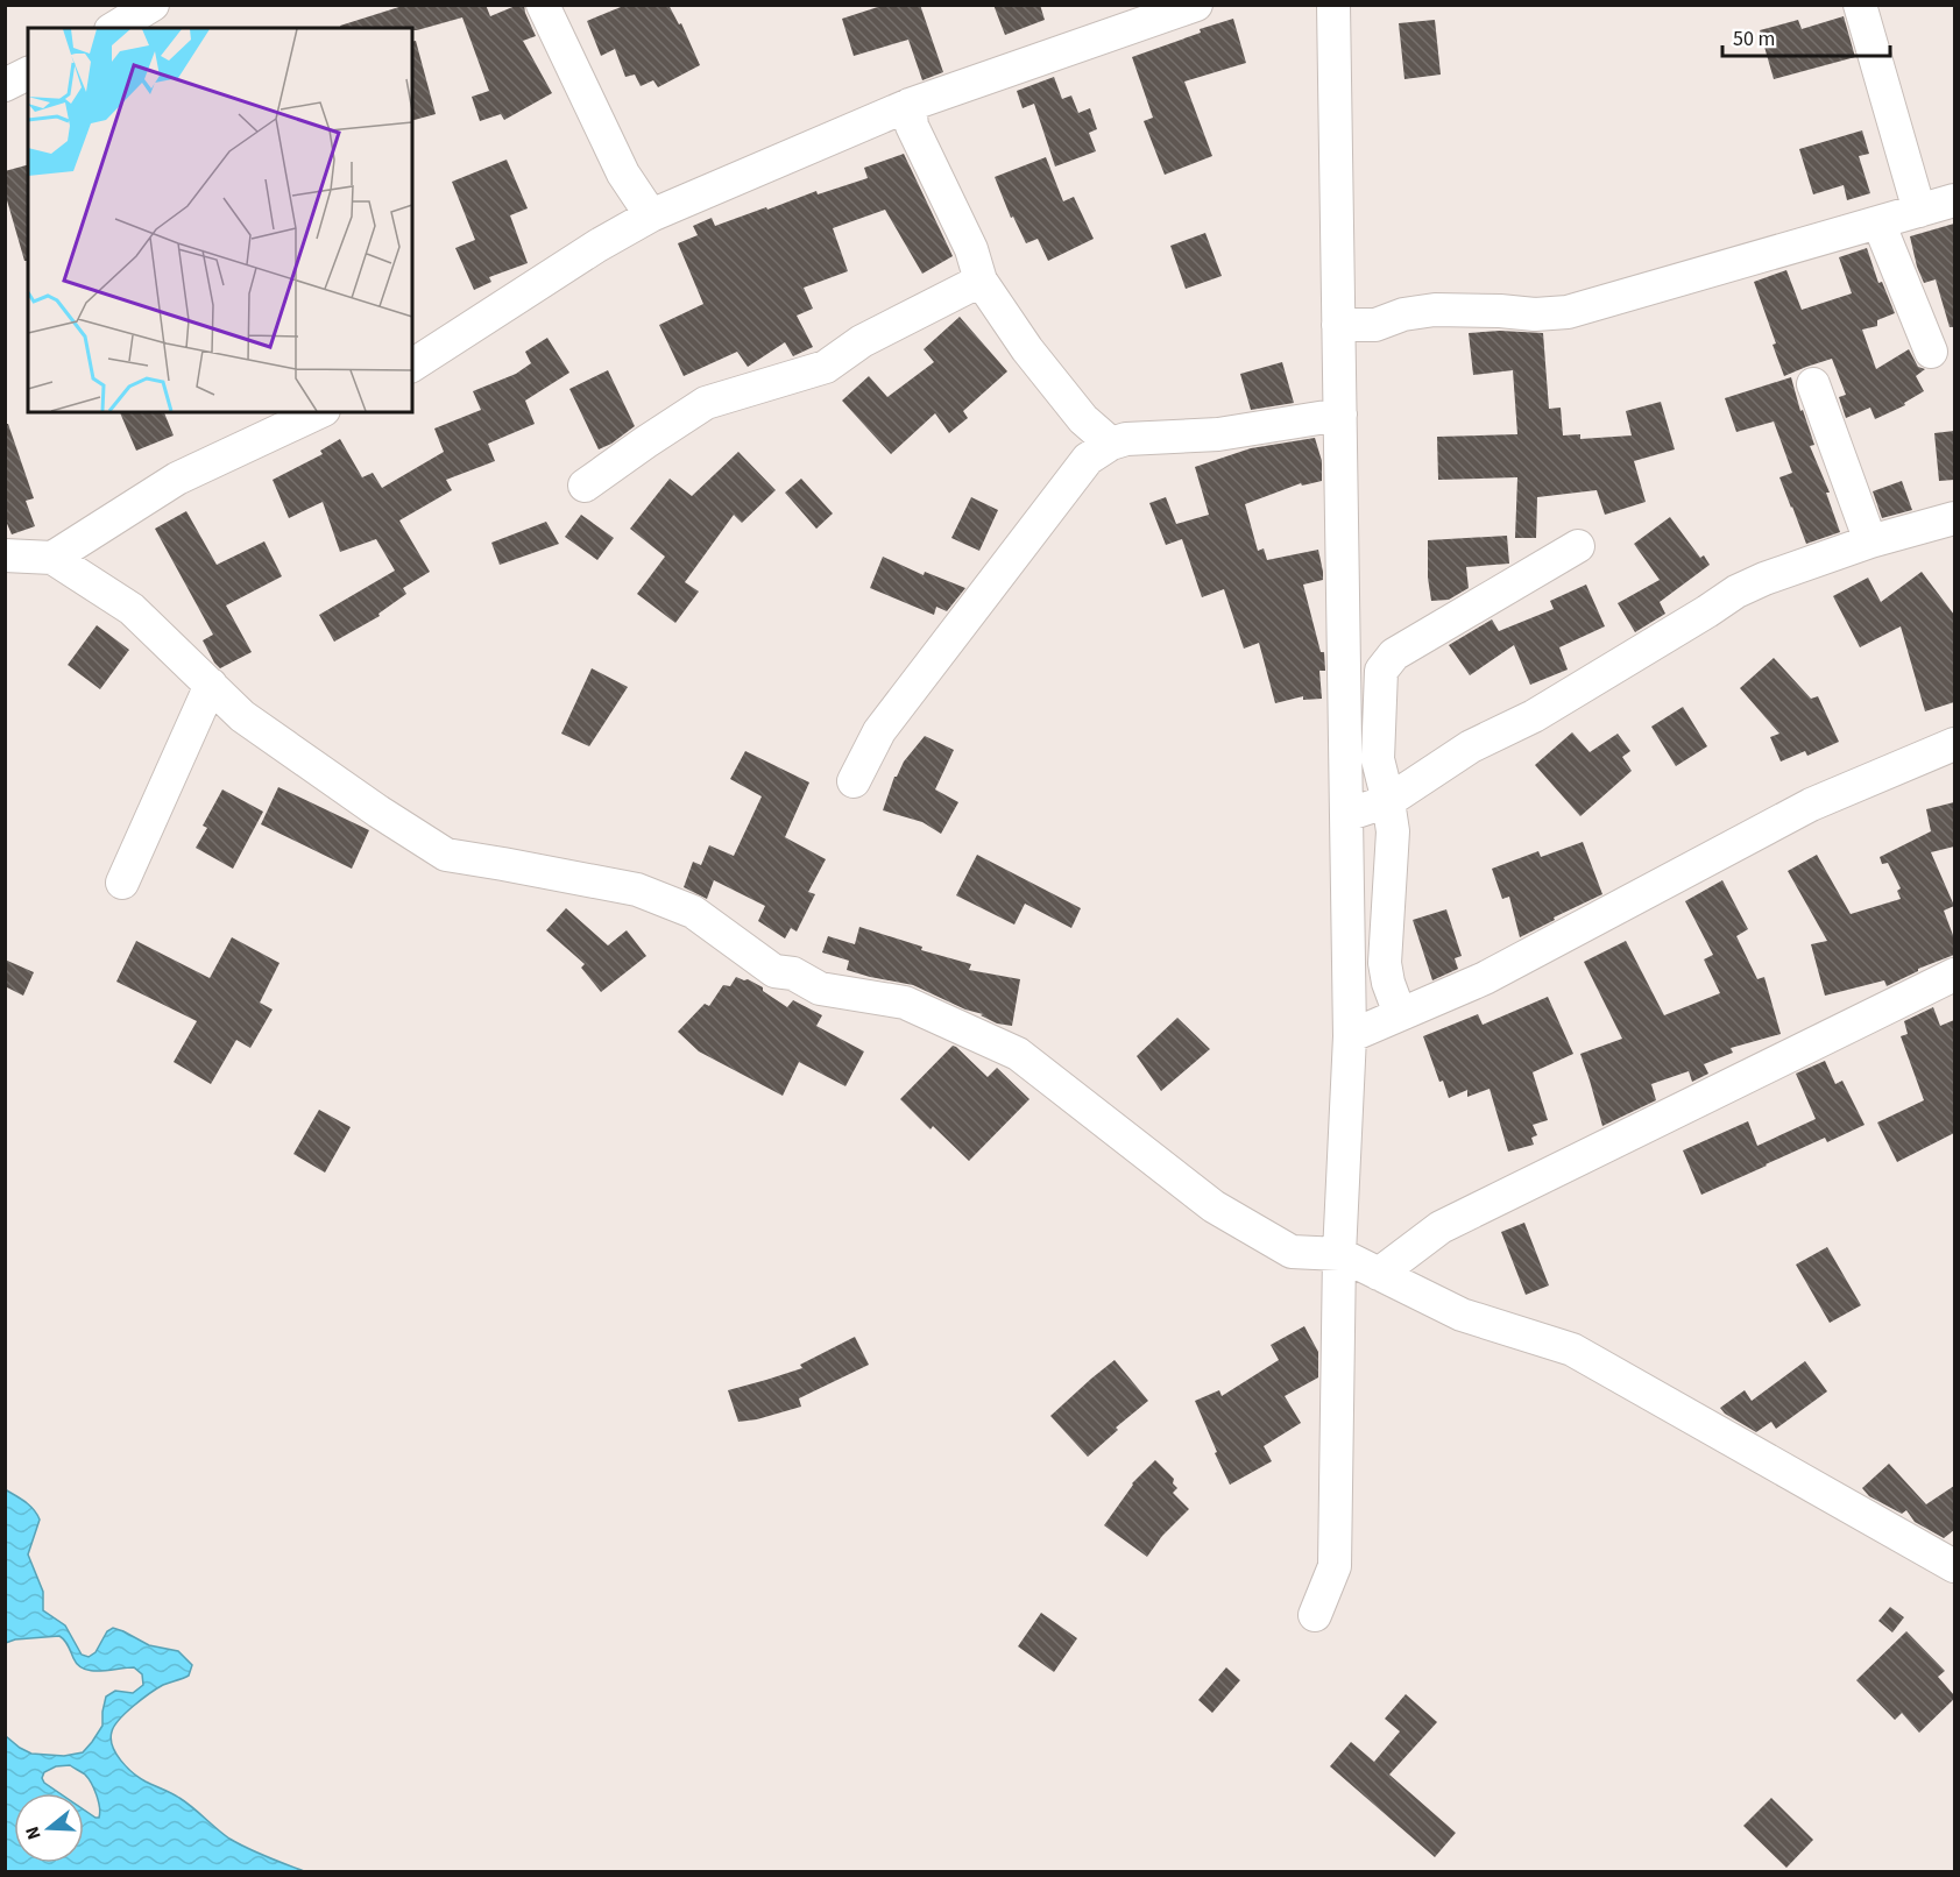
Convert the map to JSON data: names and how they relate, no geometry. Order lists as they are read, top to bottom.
{
  "scale_bar": "50 m",
  "north": "left"
}
